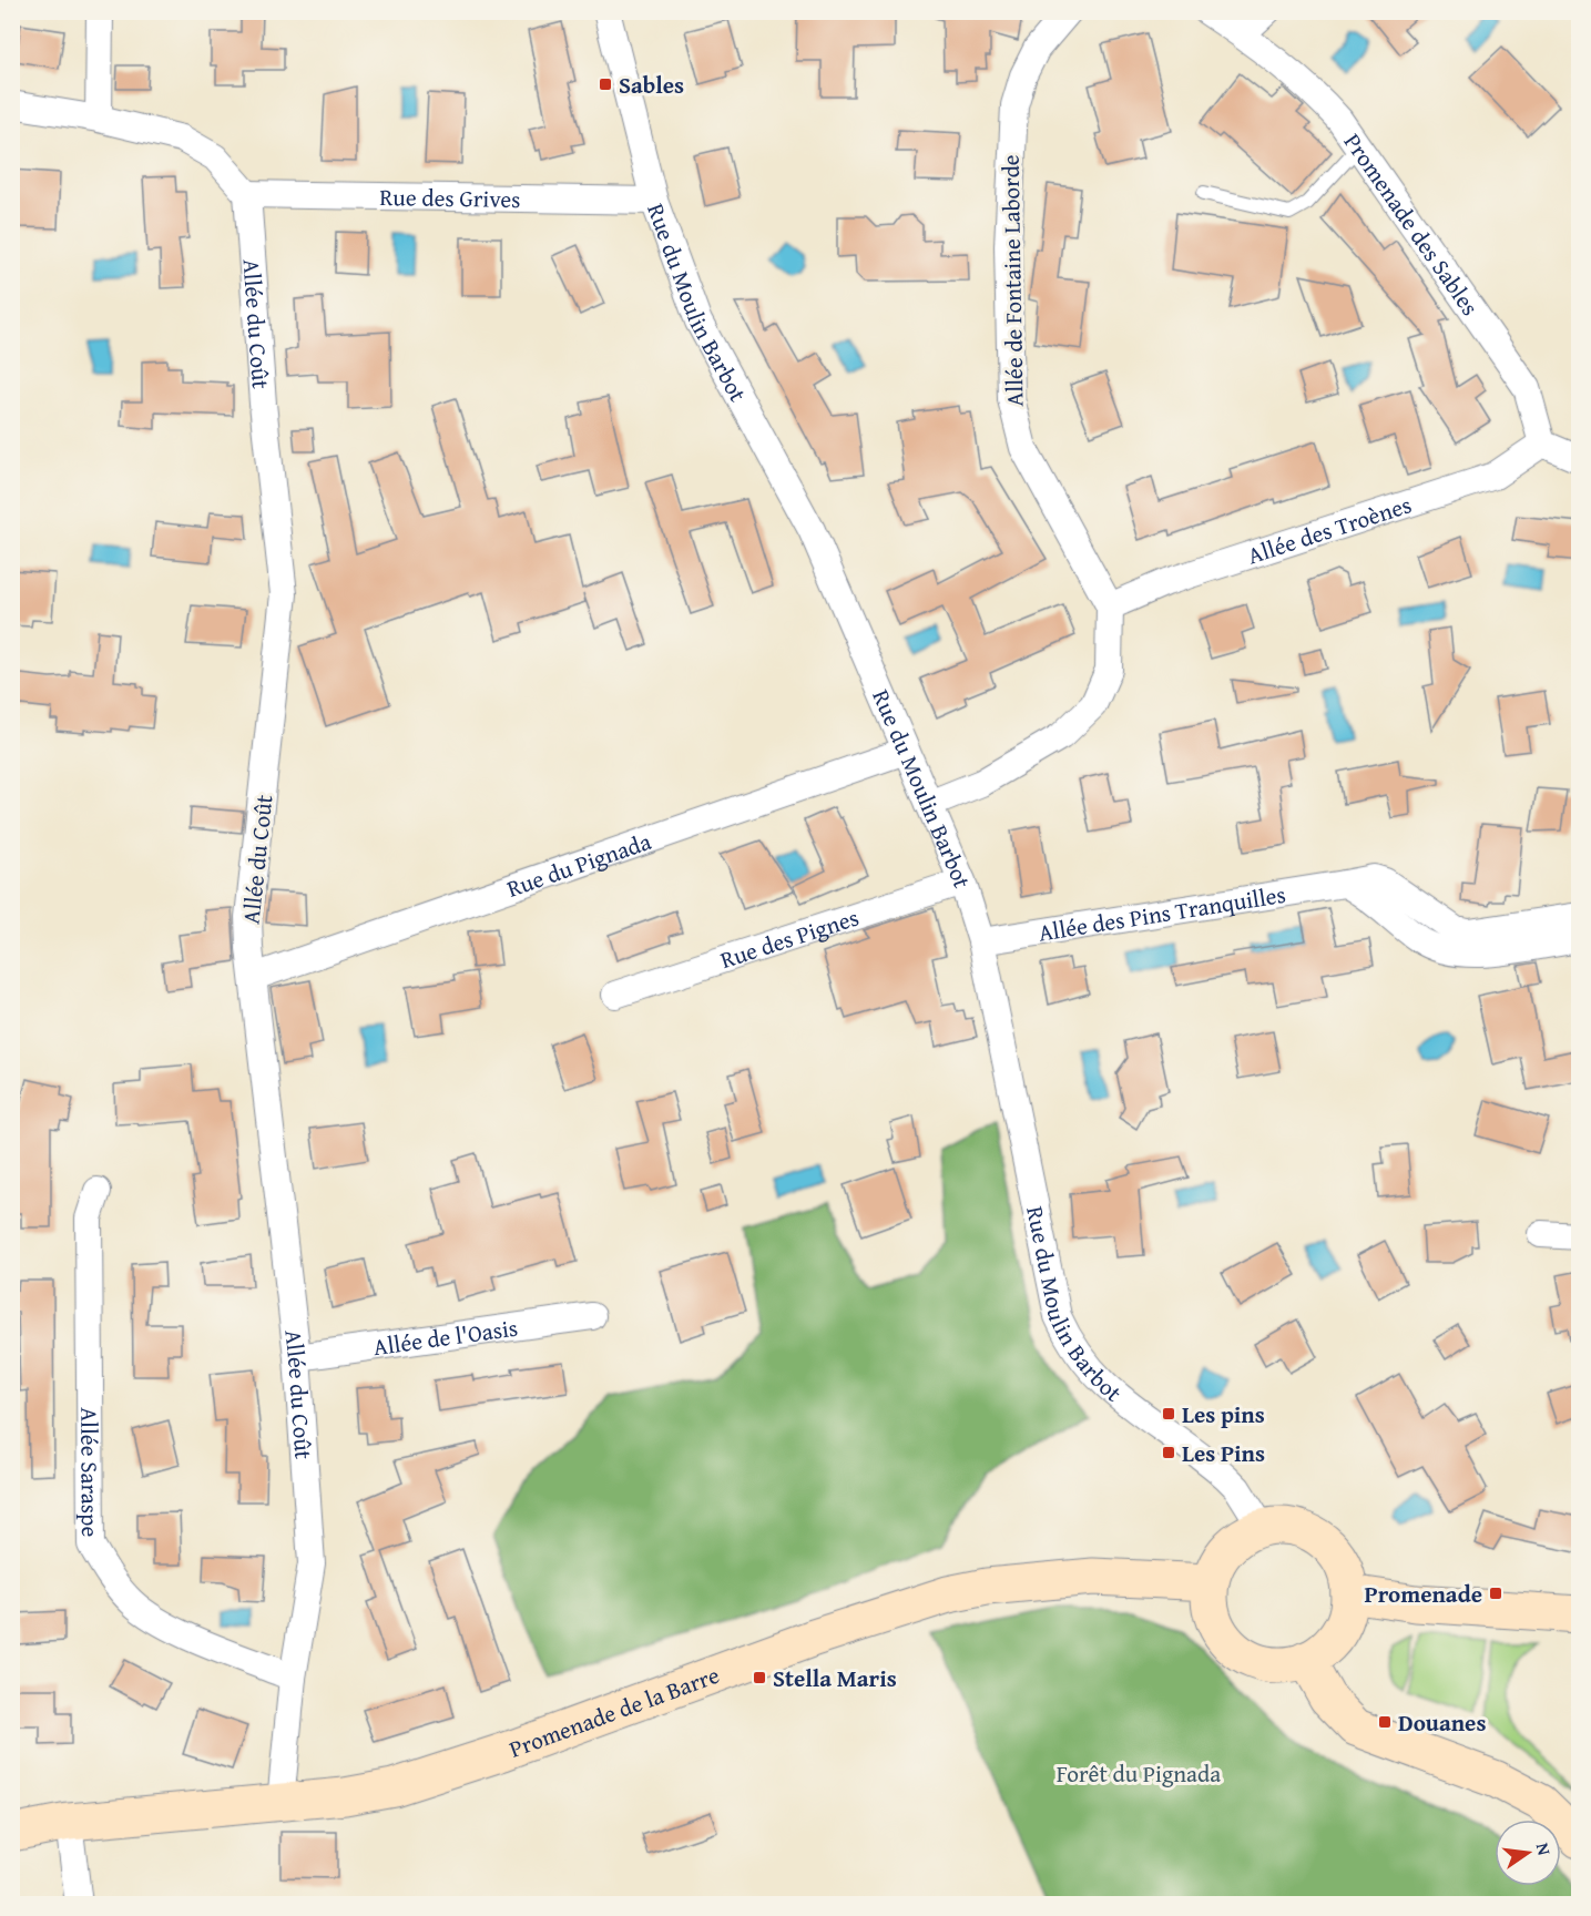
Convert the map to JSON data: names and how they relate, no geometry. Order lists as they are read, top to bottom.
{
  "streets": {
    "main road": ["Promenade de la Barre"],
    "street": [
      "Rue des Grives",
      "Promenade des Sables",
      "Allée de Fontaine Laborde",
      "Rue du Moulin Barbot",
      "Allée du Coût",
      "Allée des Troènes",
      "Rue du Pignada",
      "Allée des Pins Tranquilles",
      "Rue des Pignes",
      "Allée de l'Oasis",
      "Allée Saraspe"
    ]
  },
  "crossings": [
    ["Rue des Grives", "Rue du Moulin Barbot"],
    ["Rue des Grives", "Allée du Coût"],
    ["Promenade des Sables", "Allée des Troènes"],
    ["Allée de Fontaine Laborde", "Rue du Moulin Barbot"],
    ["Allée de Fontaine Laborde", "Allée des Troènes"],
    ["Rue du Moulin Barbot", "Rue du Pignada"],
    ["Rue du Moulin Barbot", "Allée des Pins Tranquilles"],
    ["Rue du Moulin Barbot", "Rue des Pignes"],
    ["Rue du Moulin Barbot", "Promenade de la Barre"],
    ["Allée du Coût", "Rue du Pignada"],
    ["Allée du Coût", "Allée de l'Oasis"],
    ["Allée du Coût", "Allée Saraspe"],
    ["Allée du Coût", "Promenade de la Barre"]
  ],
  "parks": ["Forêt du Pignada"],
  "places": {
    "transit": [
      "Sables",
      "Les pins",
      "Les Pins",
      "Promenade",
      "Stella Maris",
      "Douanes"
    ]
  },
  "north": "right"
}
